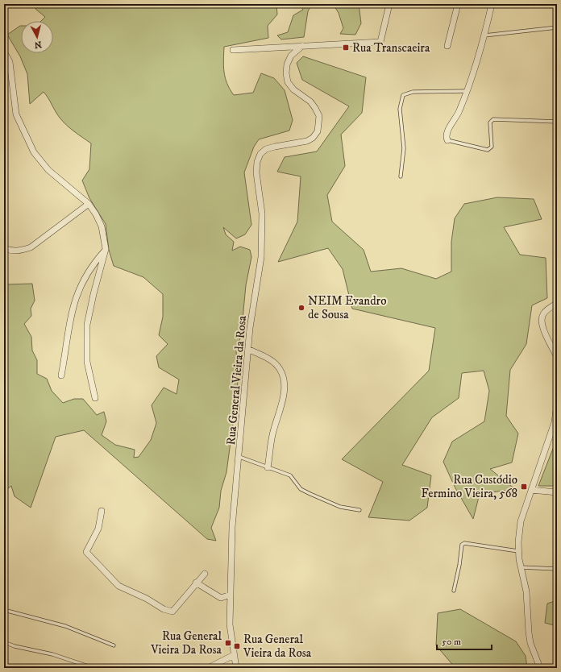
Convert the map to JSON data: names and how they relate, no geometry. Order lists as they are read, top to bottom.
{
  "streets": {
    "street": ["Rua General Vieira da Rosa"]
  },
  "places": {
    "transit": [
      "Rua Transcaeira",
      "Rua Custódio Fermino Vieira, 568",
      "Rua General Vieira Da Rosa",
      "Rua General Vieira da Rosa"
    ],
    "other": ["NEIM Evandro de Sousa"]
  },
  "scale_bar": "50 m",
  "north": "bottom"
}
